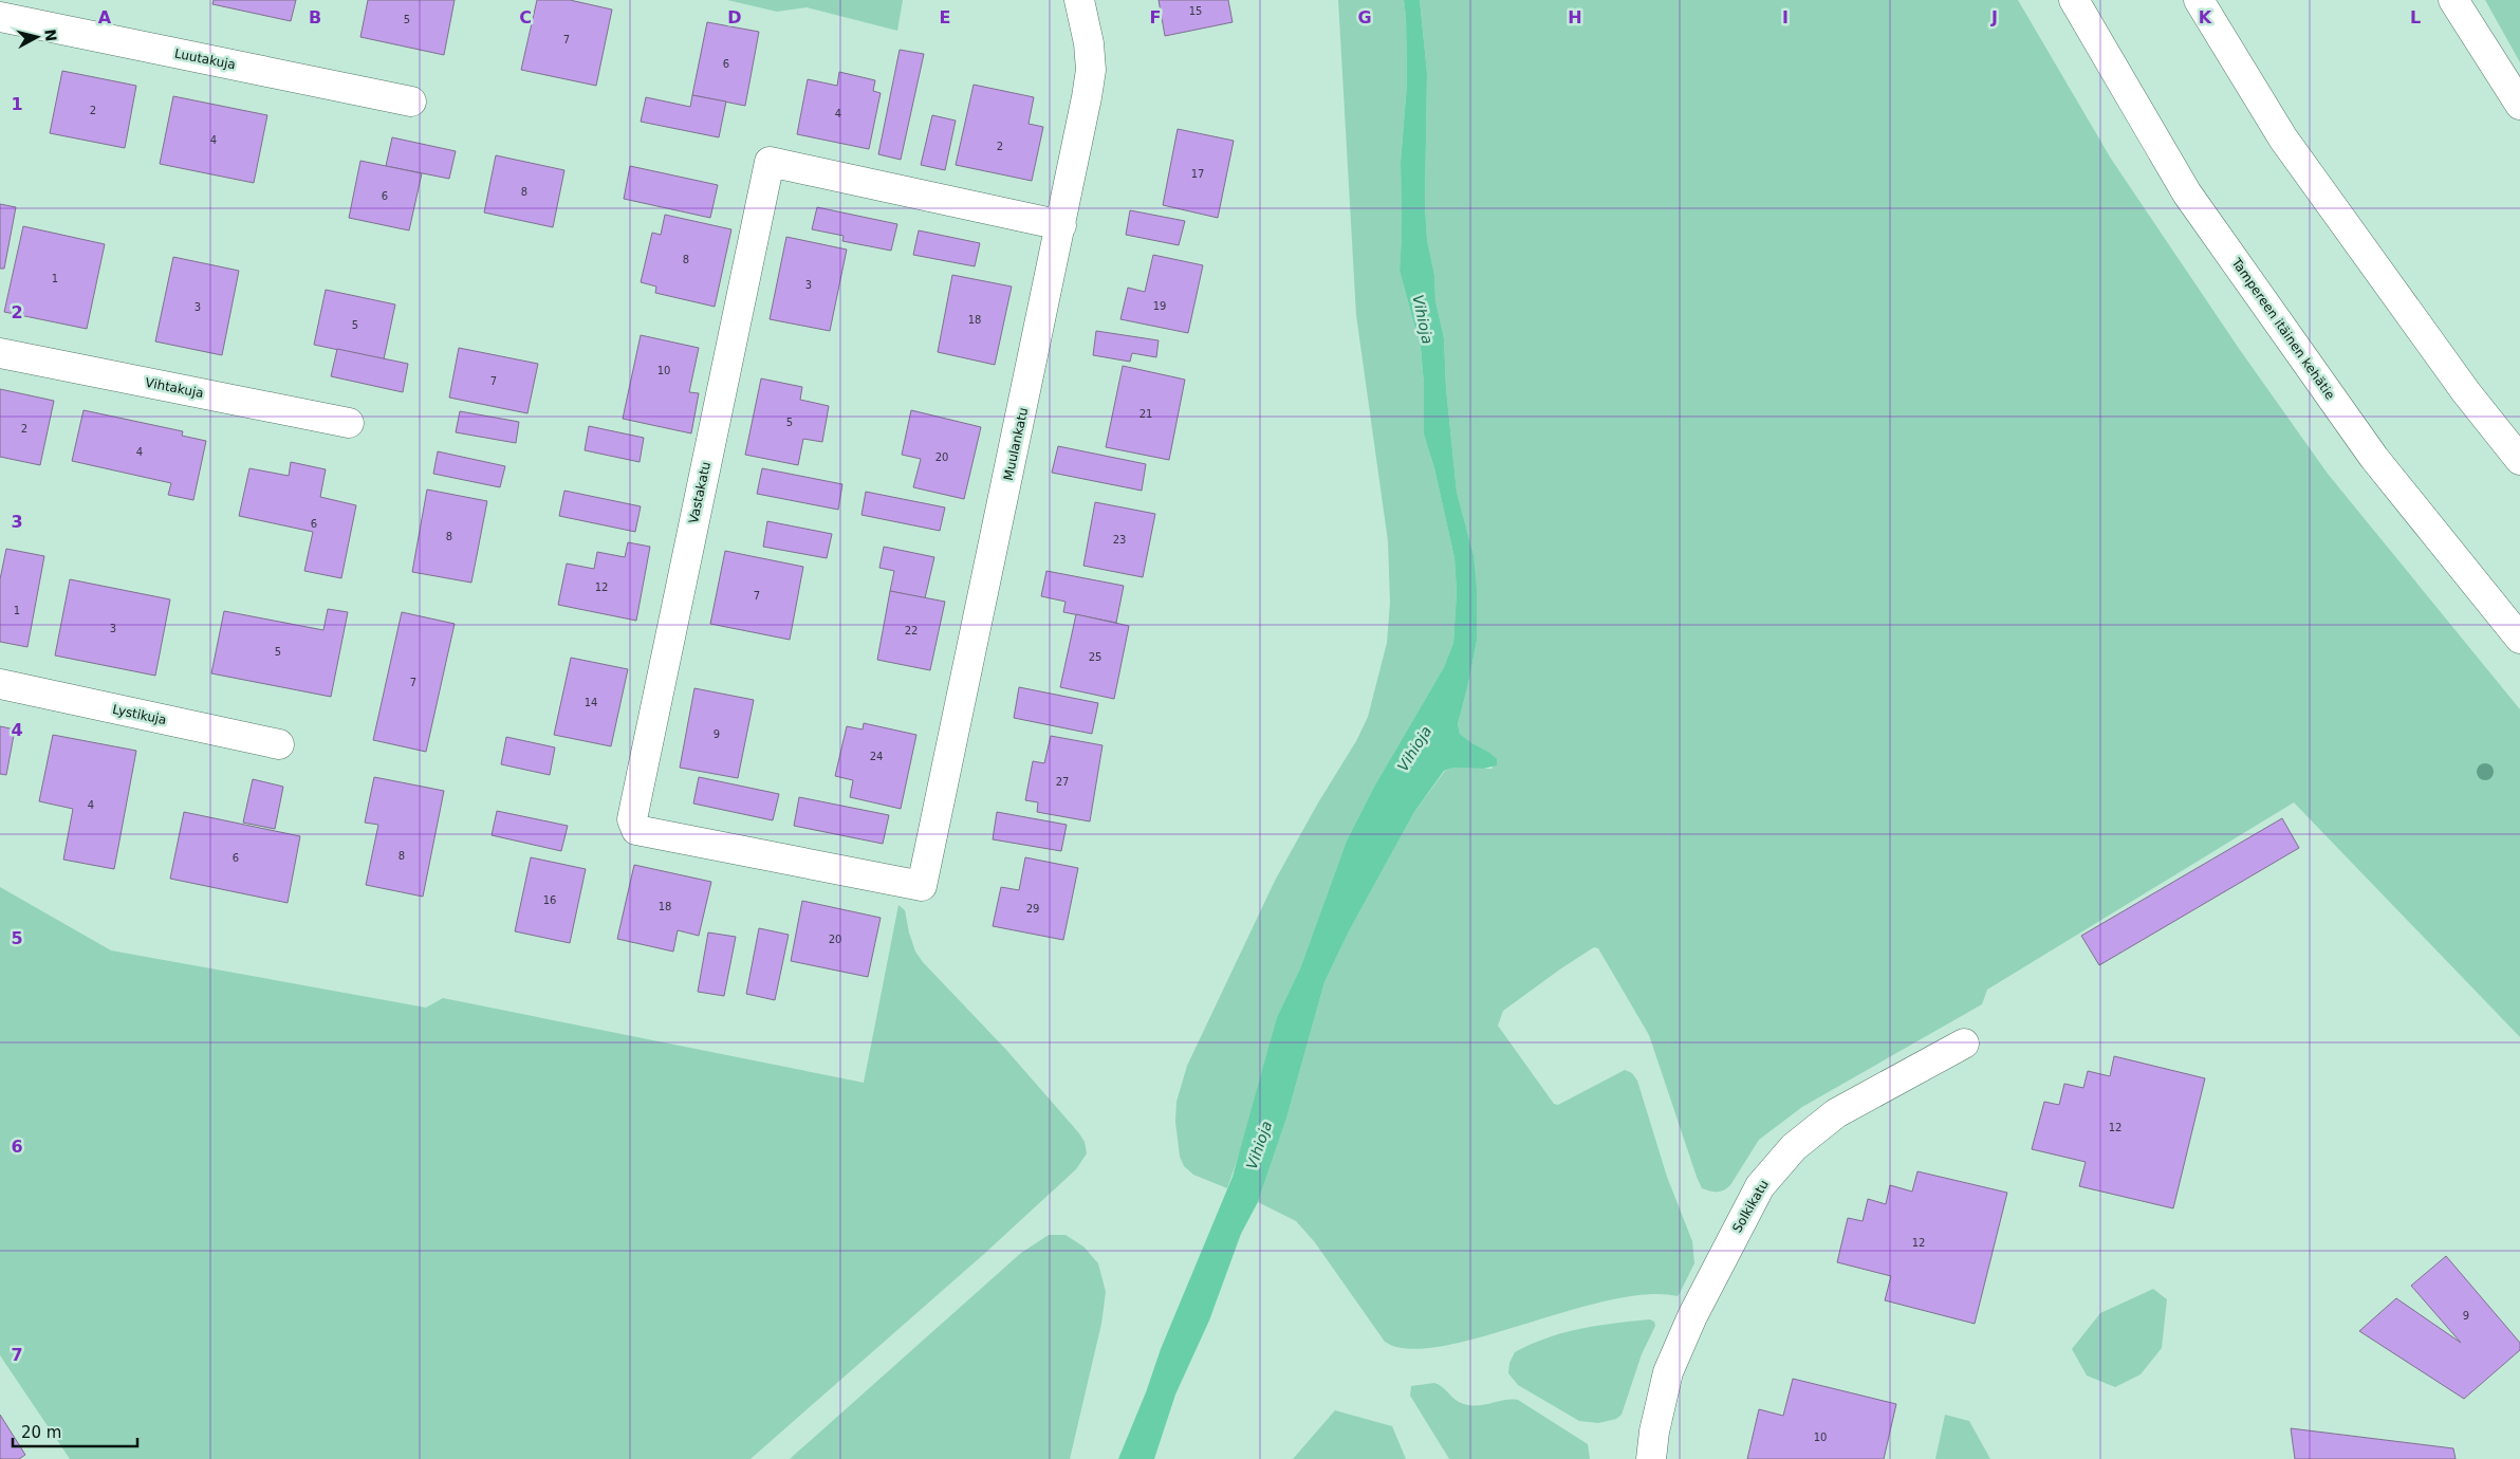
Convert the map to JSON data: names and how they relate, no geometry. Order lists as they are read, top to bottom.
{
  "streets": {
    "main road": [
      "Luutakuja",
      "Tampereen itäinen kehätie",
      "Vihtakuja",
      "Muulankatu",
      "Vastakatu",
      "Lystikuja",
      "Solkikatu"
    ]
  },
  "crossings": [
    ["Muulankatu", "Vastakatu"]
  ],
  "water": ["Vihioja"],
  "house_numbers": [
    "15",
    "5",
    "7",
    "6",
    "2",
    "4",
    "4",
    "2",
    "17",
    "8",
    "6",
    "8",
    "1",
    "3",
    "19",
    "3",
    "18",
    "5",
    "10",
    "7",
    "21",
    "5",
    "2",
    "4",
    "20",
    "6",
    "8",
    "23",
    "12",
    "7",
    "1",
    "3",
    "22",
    "5",
    "25",
    "7",
    "14",
    "9",
    "24",
    "27",
    "4",
    "8",
    "6",
    "16",
    "18",
    "29",
    "20",
    "12",
    "12",
    "9",
    "10"
  ],
  "scale_bar": "20 m",
  "north": "right",
  "grid": {
    "columns": [
      "A",
      "B",
      "C",
      "D",
      "E",
      "F",
      "G",
      "H",
      "I",
      "J",
      "K",
      "L"
    ],
    "rows": [
      "1",
      "2",
      "3",
      "4",
      "5",
      "6",
      "7"
    ]
  }
}
